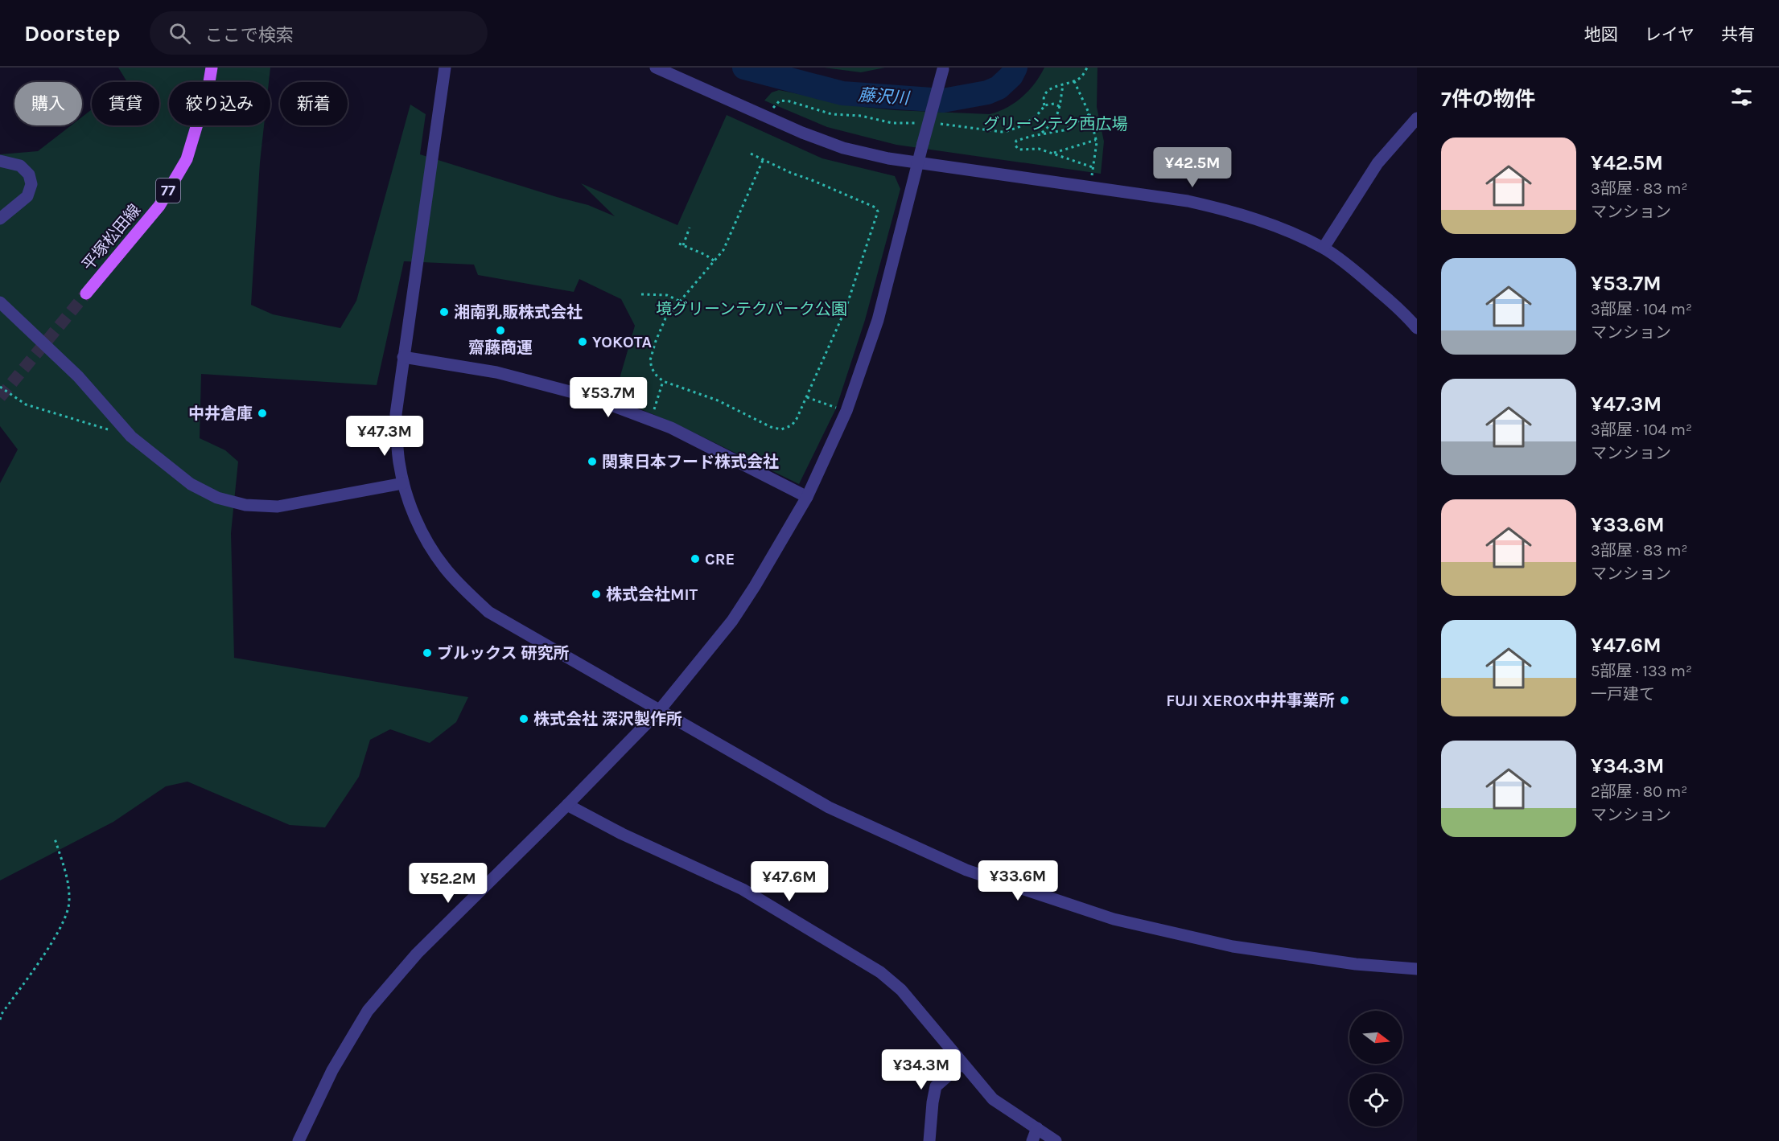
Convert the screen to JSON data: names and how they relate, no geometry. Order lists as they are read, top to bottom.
{
  "streets": {
    "main road": ["77", "平塚松田線"]
  },
  "water": ["藤沢川"],
  "parks": ["グリーンテク西広場", "境グリーンテクパーク公園"],
  "places": [
    "湘南乳販株式会社",
    "齋藤商運",
    "YOKOTA",
    "中井倉庫",
    "関東日本フード株式会社",
    "CRE",
    "株式会社MIT",
    "ブルックス 研究所",
    "FUJI XEROX中井事業所",
    "株式会社 深沢製作所"
  ],
  "north": "right",
  "page": {
    "header": "Doorstep",
    "search": "ここで検索",
    "nav": ["地図", "レイヤ", "共有"],
    "heading": "7件の物件",
    "chip": [
      "購入",
      "賃貸",
      "絞り込み",
      "新着"
    ],
    "list": [
      {
        "name": "¥42.5M",
        "note": "3部屋 · 83 m² · マンション"
      },
      {
        "name": "¥53.7M",
        "note": "3部屋 · 104 m² · マンション"
      },
      {
        "name": "¥47.3M",
        "note": "3部屋 · 104 m² · マンション"
      },
      {
        "name": "¥33.6M",
        "note": "3部屋 · 83 m² · マンション"
      },
      {
        "name": "¥47.6M",
        "note": "5部屋 · 133 m² · 一戸建て"
      },
      {
        "name": "¥34.3M",
        "note": "2部屋 · 80 m² · マンション"
      }
    ],
    "price": [
      "¥42.5M",
      "¥53.7M",
      "¥47.3M",
      "¥33.6M",
      "¥47.6M",
      "¥52.2M",
      "¥34.3M"
    ]
  }
}
